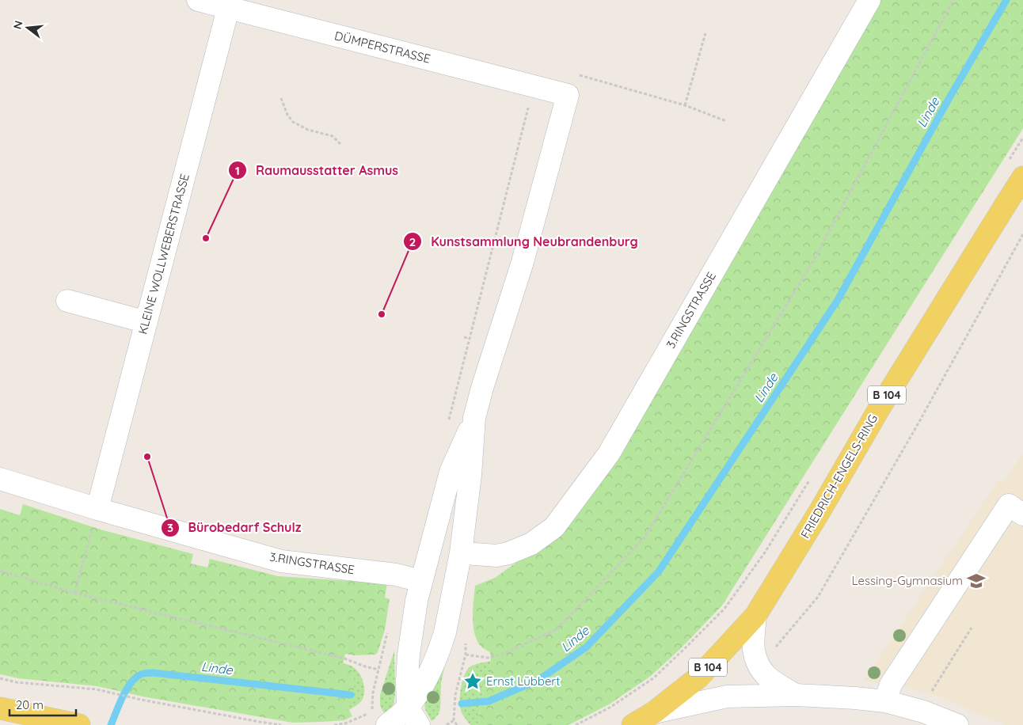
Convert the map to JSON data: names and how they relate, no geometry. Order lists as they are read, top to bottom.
{
  "streets": {
    "main road": ["B 104", "FRIEDRICH-ENGELS-RING"],
    "street": ["DÜMPERSTRASSE", "KLEINE WOLLWEBERSTRASSE", "3.RINGSTRASSE"]
  },
  "crossings": [
    ["DÜMPERSTRASSE", "KLEINE WOLLWEBERSTRASSE"],
    ["KLEINE WOLLWEBERSTRASSE", "3.RINGSTRASSE"]
  ],
  "water": ["Linde"],
  "places": {
    "other": ["Raumausstatter Asmus", "Kunstsammlung Neubrandenburg", "Bürobedarf Schulz"],
    "school or university": ["Lessing-Gymnasium"],
    "place": ["Ernst Lübbert"]
  },
  "scale_bar": "20 m",
  "north": "left"
}
